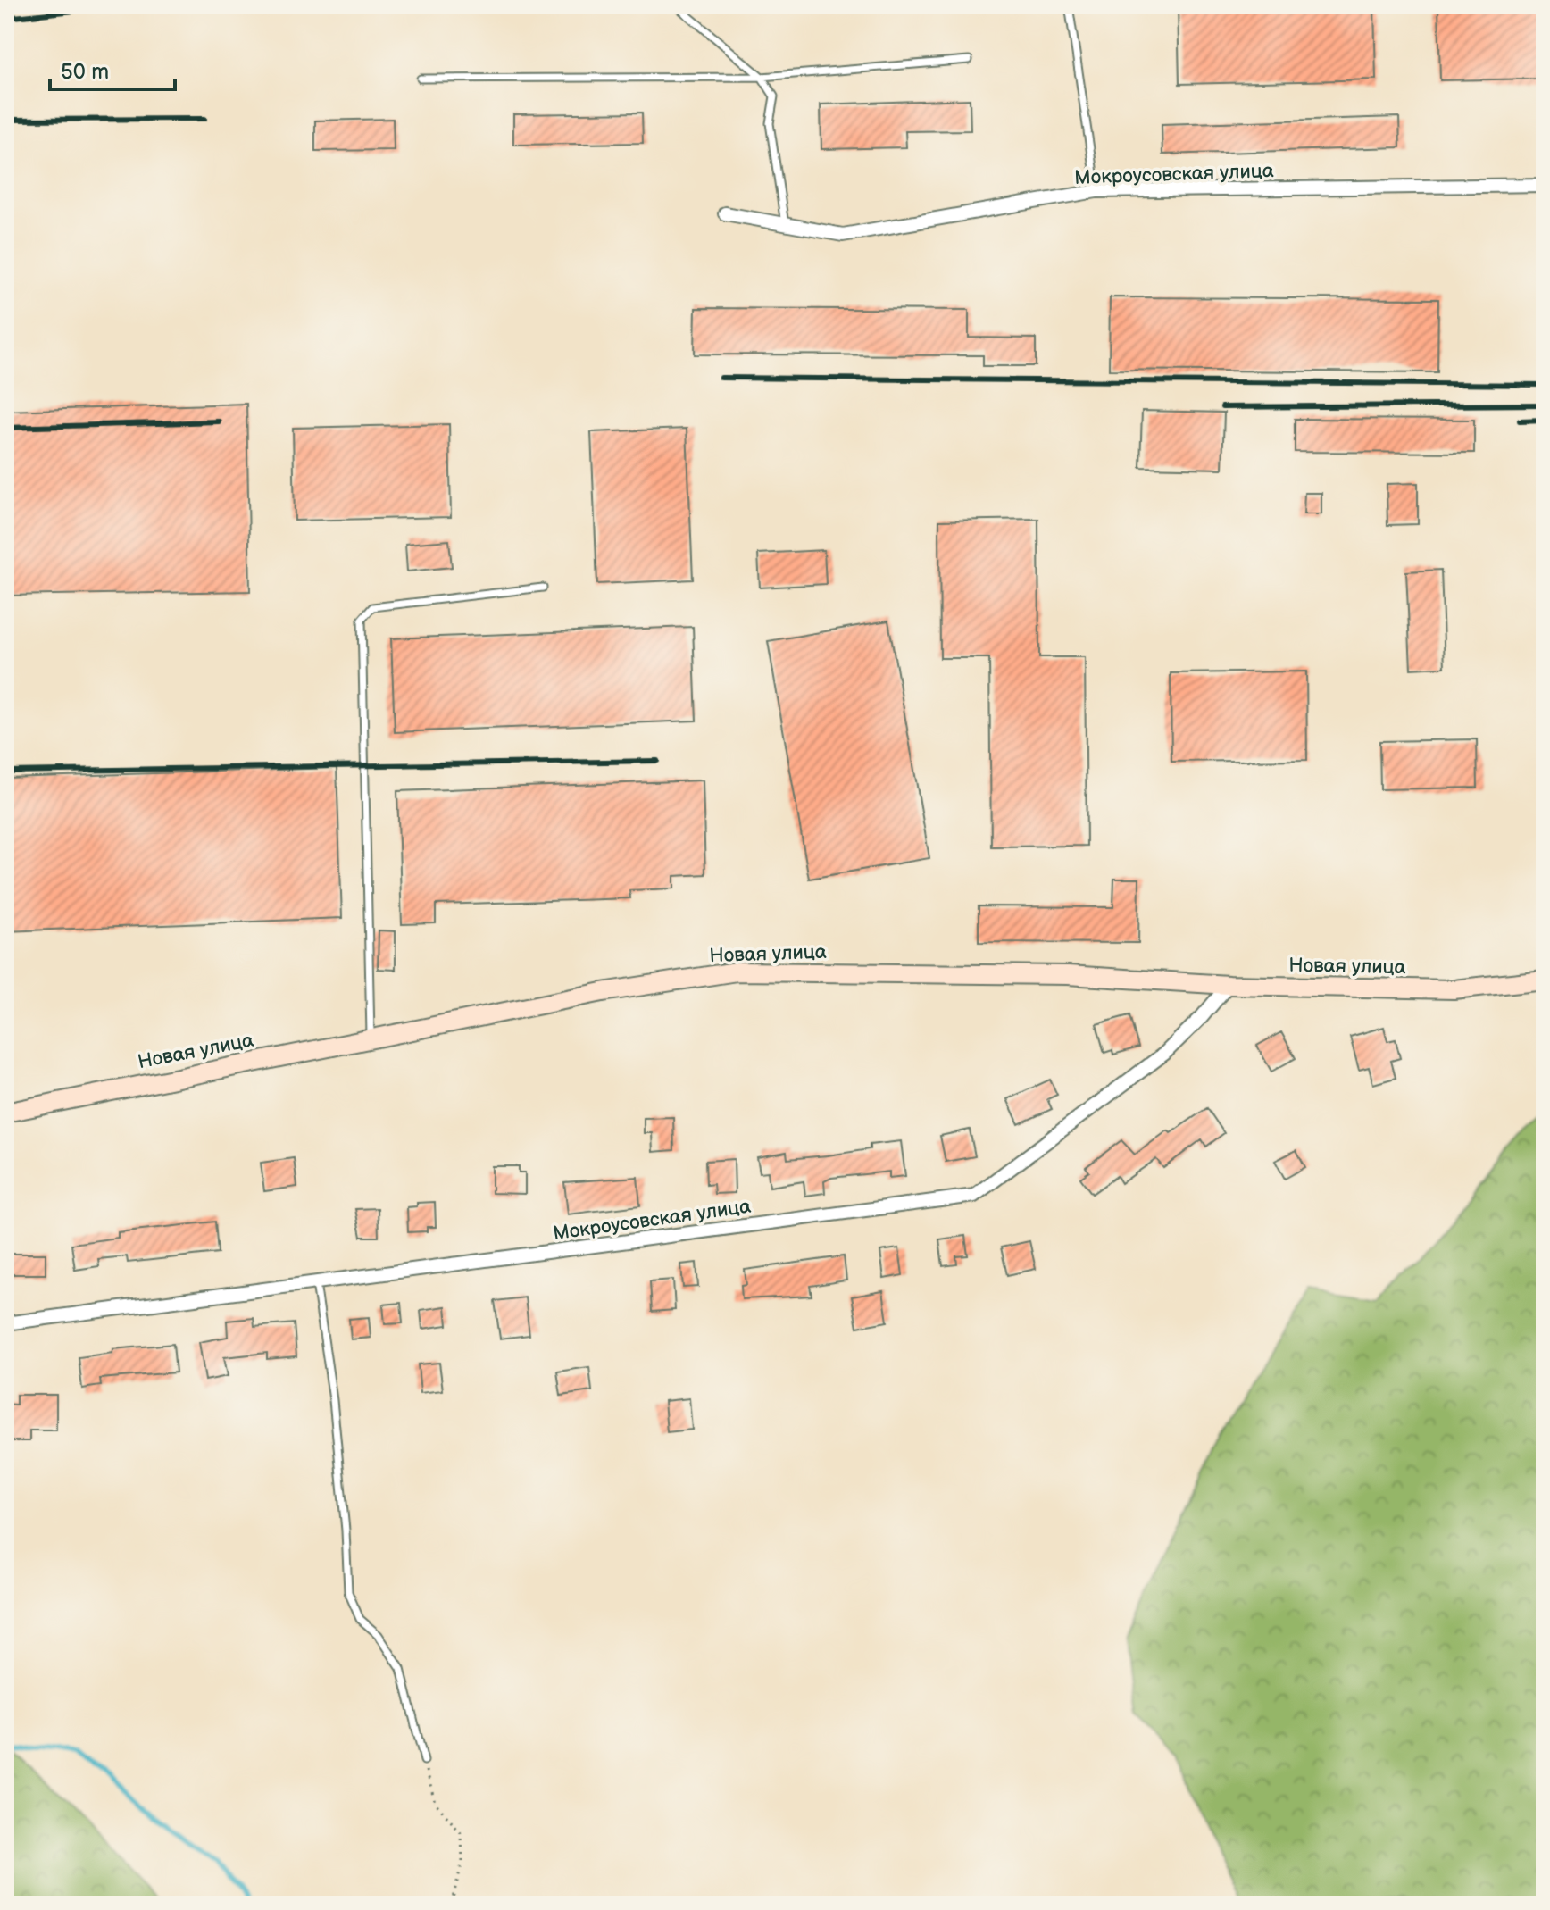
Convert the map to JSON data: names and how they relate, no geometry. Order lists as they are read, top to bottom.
{
  "streets": {
    "main road": ["Новая улица"],
    "street": ["Мокроусовская улица"]
  },
  "crossings": [
    ["Мокроусовская улица", "Новая улица"]
  ],
  "scale_bar": "50 m"
}
